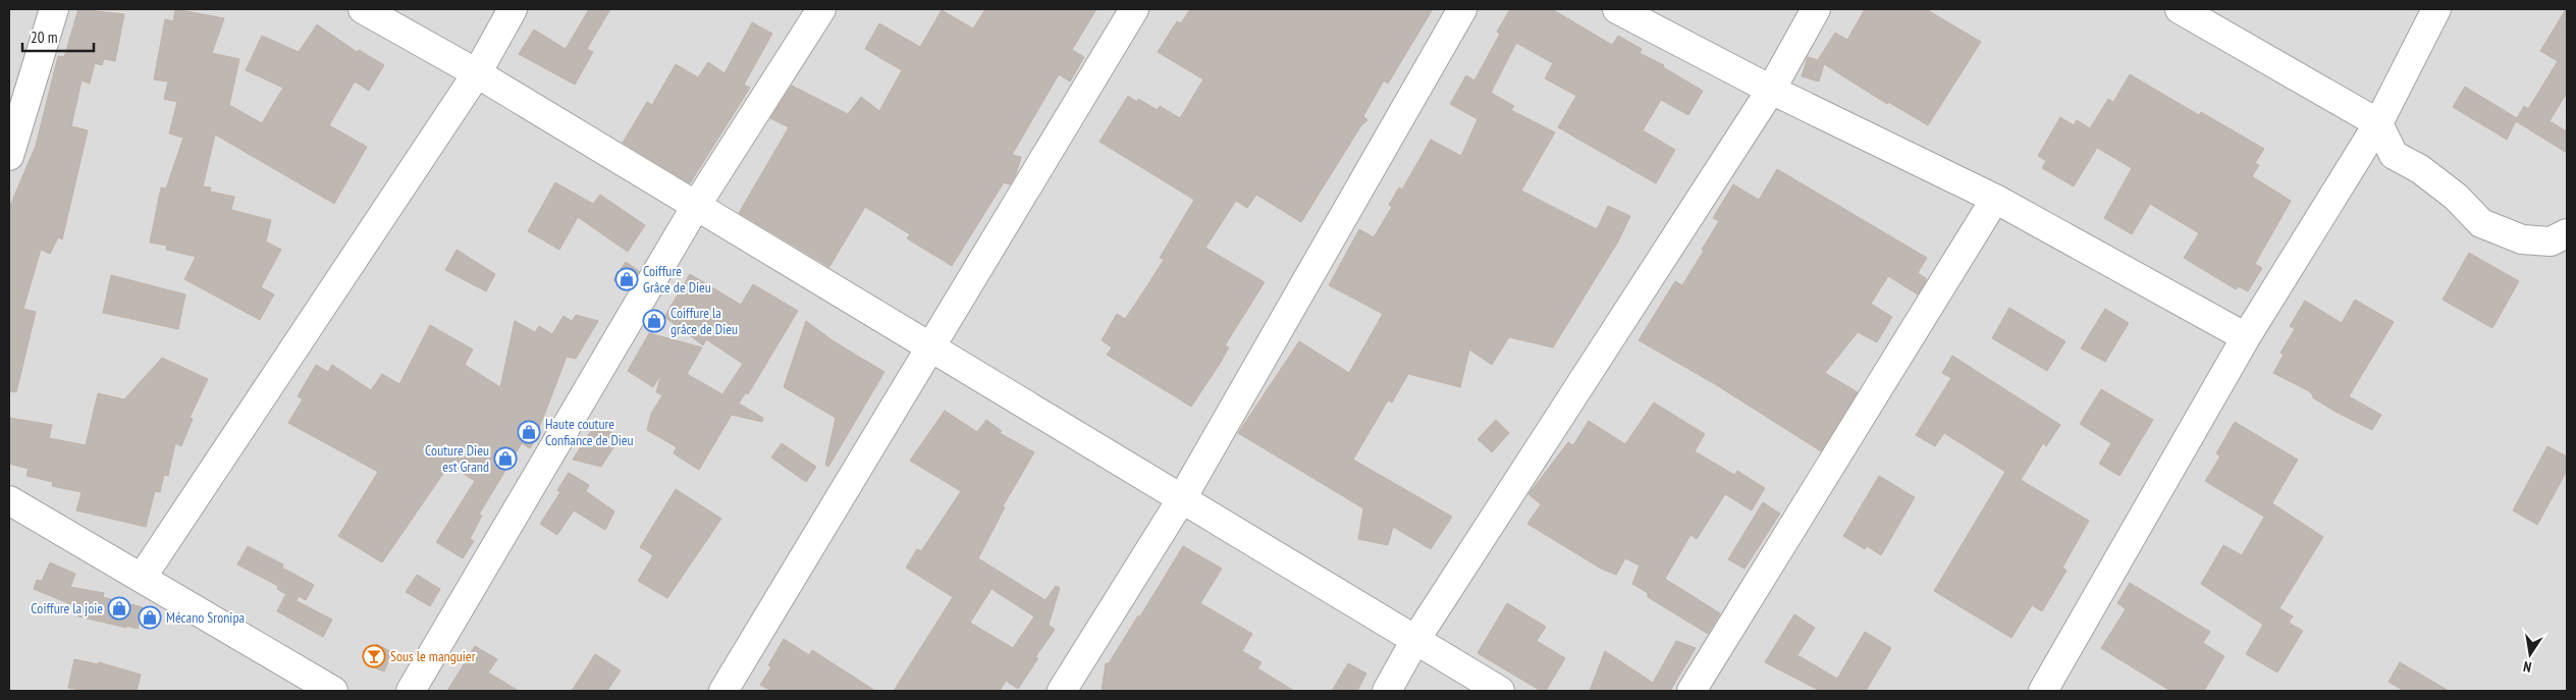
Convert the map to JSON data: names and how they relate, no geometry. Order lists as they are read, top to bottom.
{
  "places": {
    "shop": [
      "Coiffure Grâce de Dieu",
      "Coiffure la grâce de Dieu",
      "Haute couture Confiance de Dieu",
      "Couture Dieu est Grand",
      "Coiffure la joie",
      "Mécano Sronipa"
    ],
    "bar": ["Sous le manguier"]
  },
  "scale_bar": "20 m",
  "north": "bottom"
}
